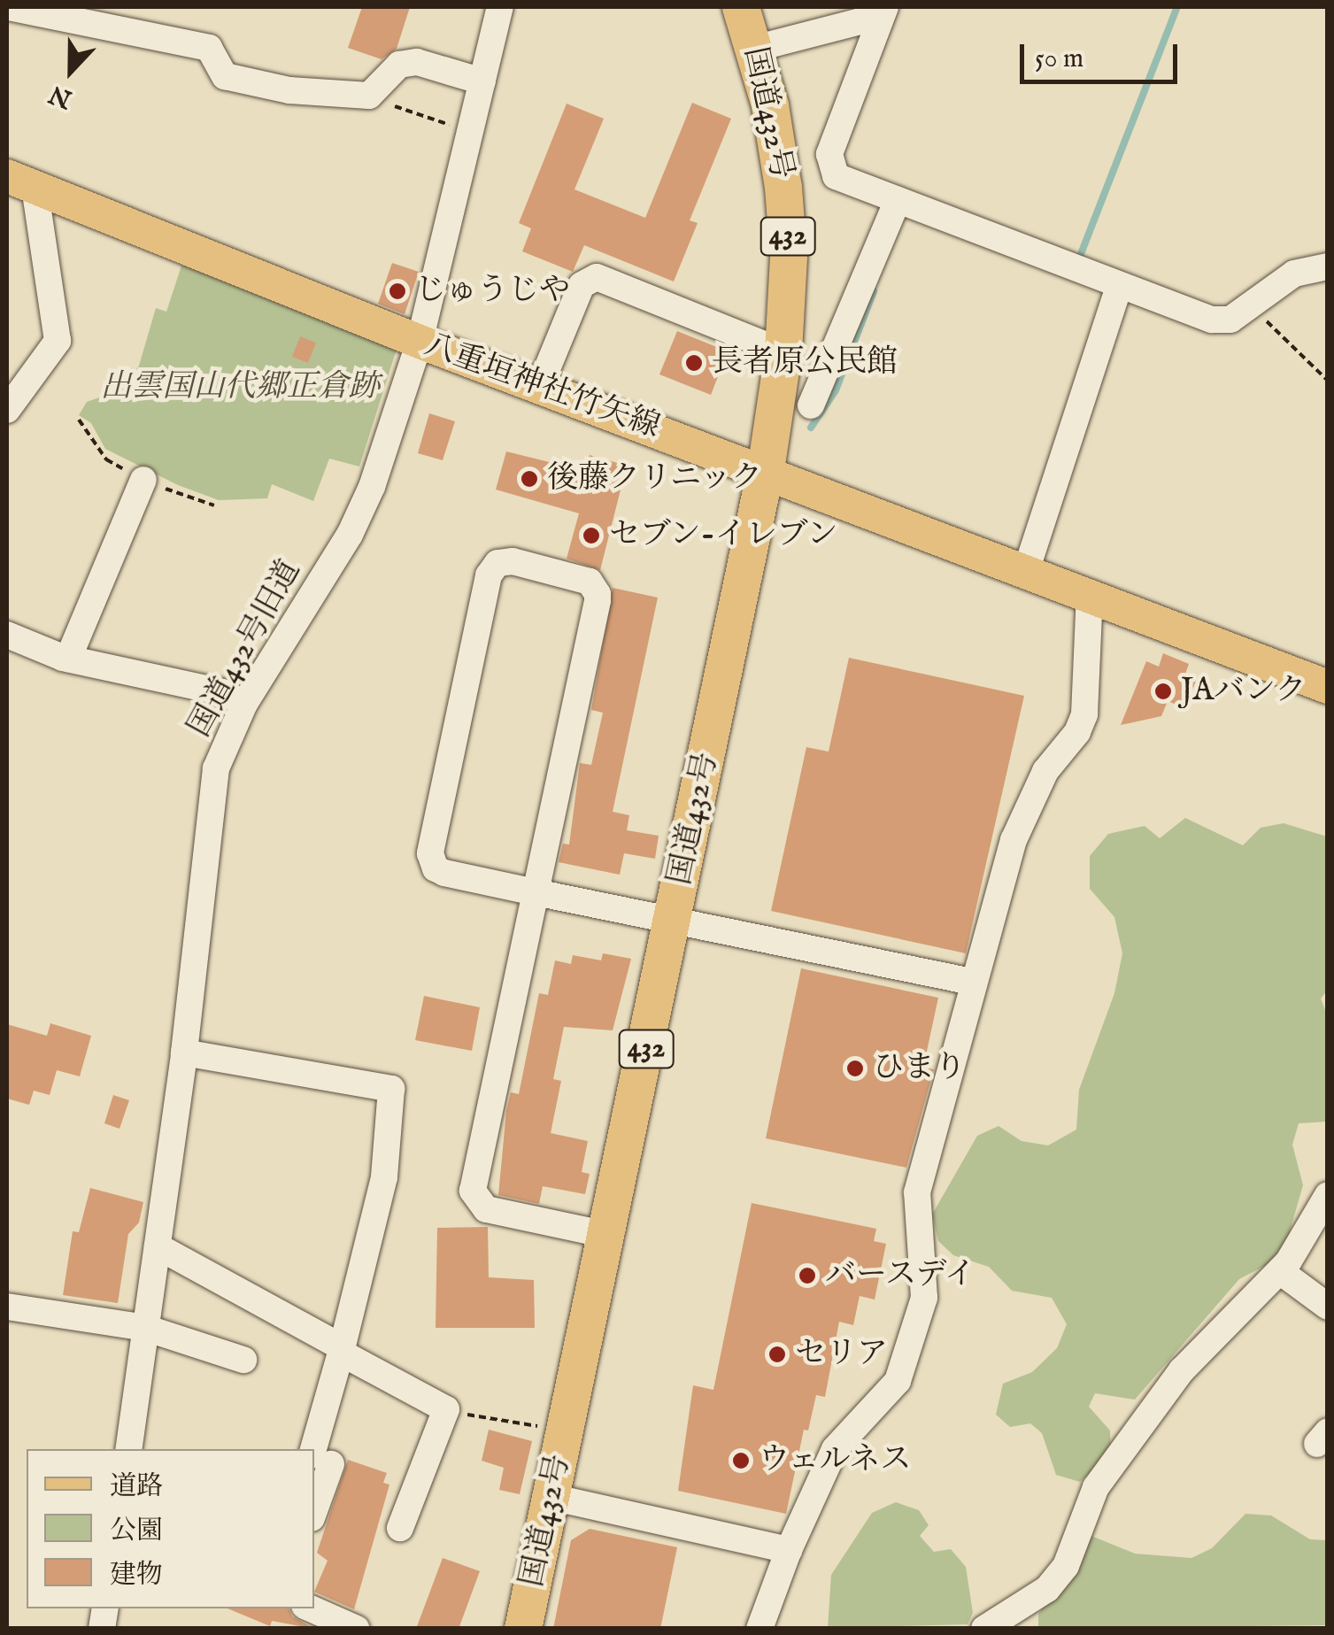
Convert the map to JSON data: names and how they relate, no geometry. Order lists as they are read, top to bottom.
{
  "streets": {
    "highway": ["国道432号", "432"],
    "main road": ["八重垣神社竹矢線"],
    "street": ["国道432号旧道"]
  },
  "crossings": [
    ["国道432号", "八重垣神社竹矢線"],
    ["八重垣神社竹矢線", "国道432号旧道"]
  ],
  "parks": ["出雲国山代郷正倉跡"],
  "places": [
    "じゅうじや",
    "長者原公民館",
    "後藤クリニック",
    "セブン-イレブン",
    "JAバンク",
    "ひまり",
    "バースデイ",
    "セリア",
    "ウェルネス"
  ],
  "legend": ["道路", "公園", "建物"],
  "scale_bar": "50 m",
  "north": "bottom"
}
